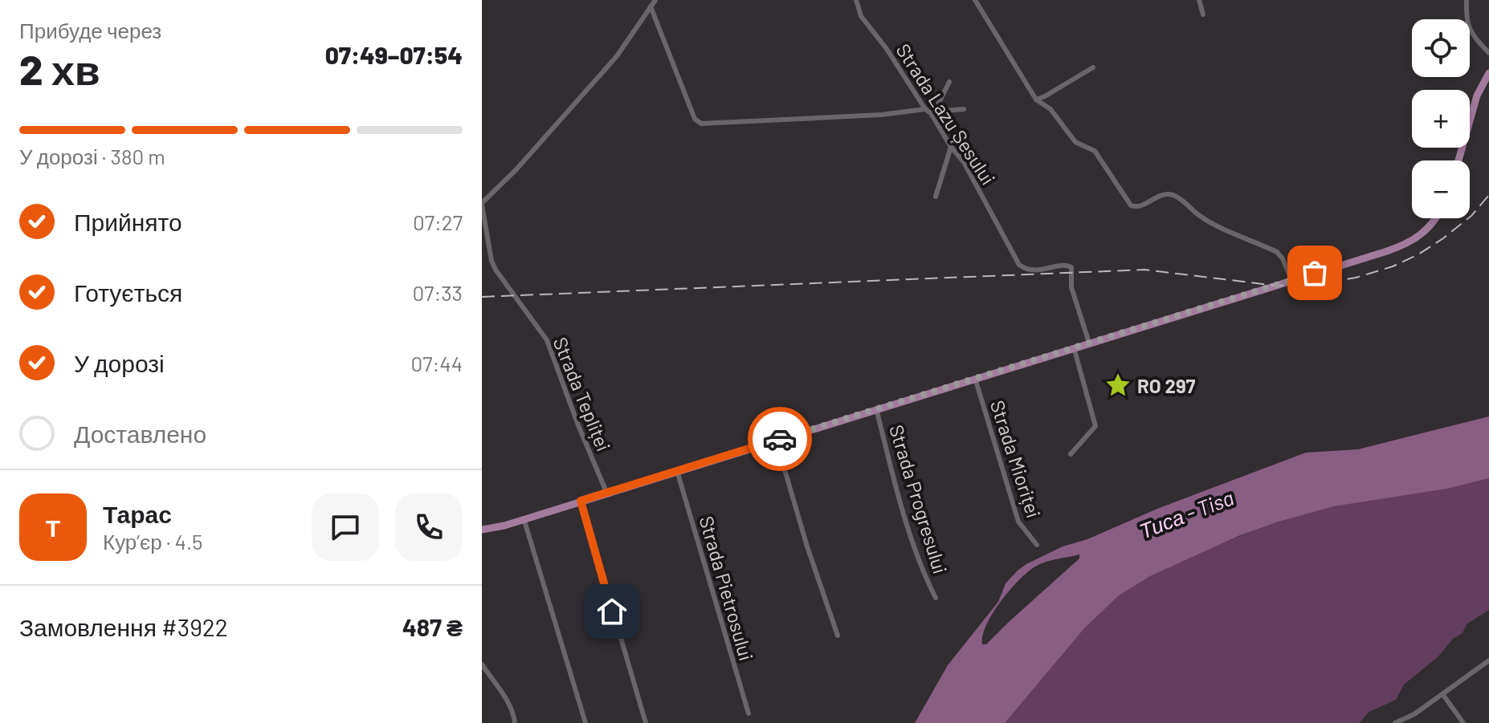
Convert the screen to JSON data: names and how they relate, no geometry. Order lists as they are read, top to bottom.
{
  "streets": {
    "street": [
      "Strada Lazu Șesului",
      "Strada Tepliței",
      "Strada Mioriței",
      "Strada Progresului",
      "Strada Pietrosului"
    ]
  },
  "water": ["Тиса - Tisa"],
  "places": {
    "place": ["RO 297"]
  },
  "page": {
    "heading": ["2 хв", "Прибуде через", "07:49–07:54"],
    "panel": [
      "Тарас",
      "Кур’єр · 4.5",
      "Замовлення #3922",
      "487 ₴"
    ],
    "map_buttons": ["+", "−"],
    "bar": "У дорозі · 380 m",
    "list": [
      ["Прийнято", "07:27"],
      ["Готується", "07:33"],
      ["У дорозі", "07:44"],
      "Доставлено"
    ],
    "round": "Т"
  }
}
